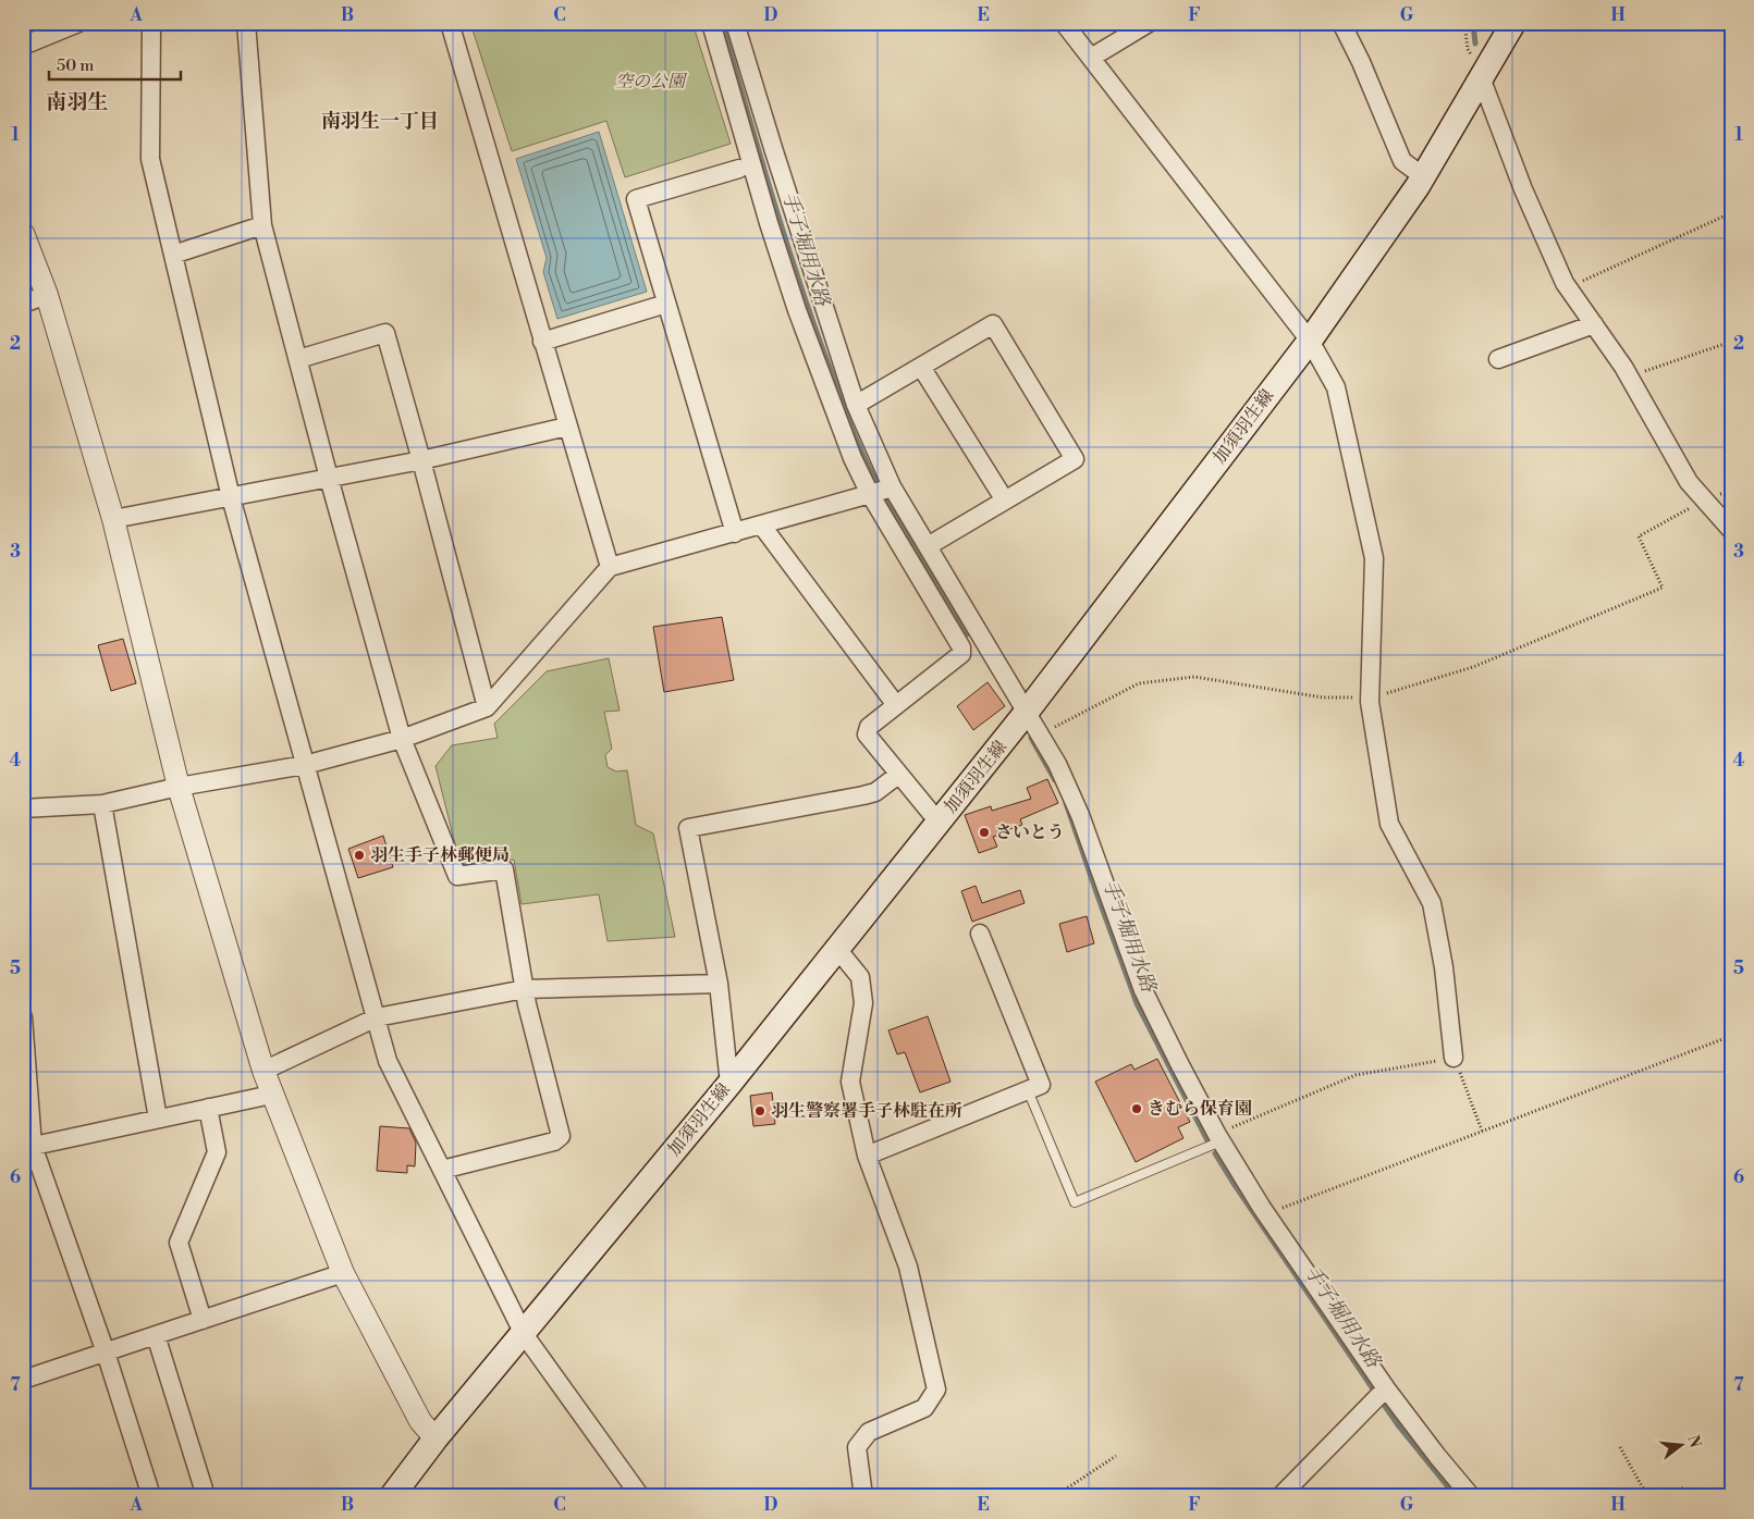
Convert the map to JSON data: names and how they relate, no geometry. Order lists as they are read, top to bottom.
{
  "streets": {
    "main road": ["加須羽生線"]
  },
  "districts": ["南羽生", "南羽生一丁目"],
  "water": ["手子堀用水路"],
  "parks": ["空の公園"],
  "places": [
    "さいとう",
    "羽生手子林郵便局",
    "きむら保育園",
    "羽生警察署手子林駐在所"
  ],
  "scale_bar": "50 m",
  "north": "right",
  "grid": {
    "columns": [
      "A",
      "B",
      "C",
      "D",
      "E",
      "F",
      "G",
      "H"
    ],
    "rows": [
      "1",
      "2",
      "3",
      "4",
      "5",
      "6",
      "7"
    ]
  }
}
